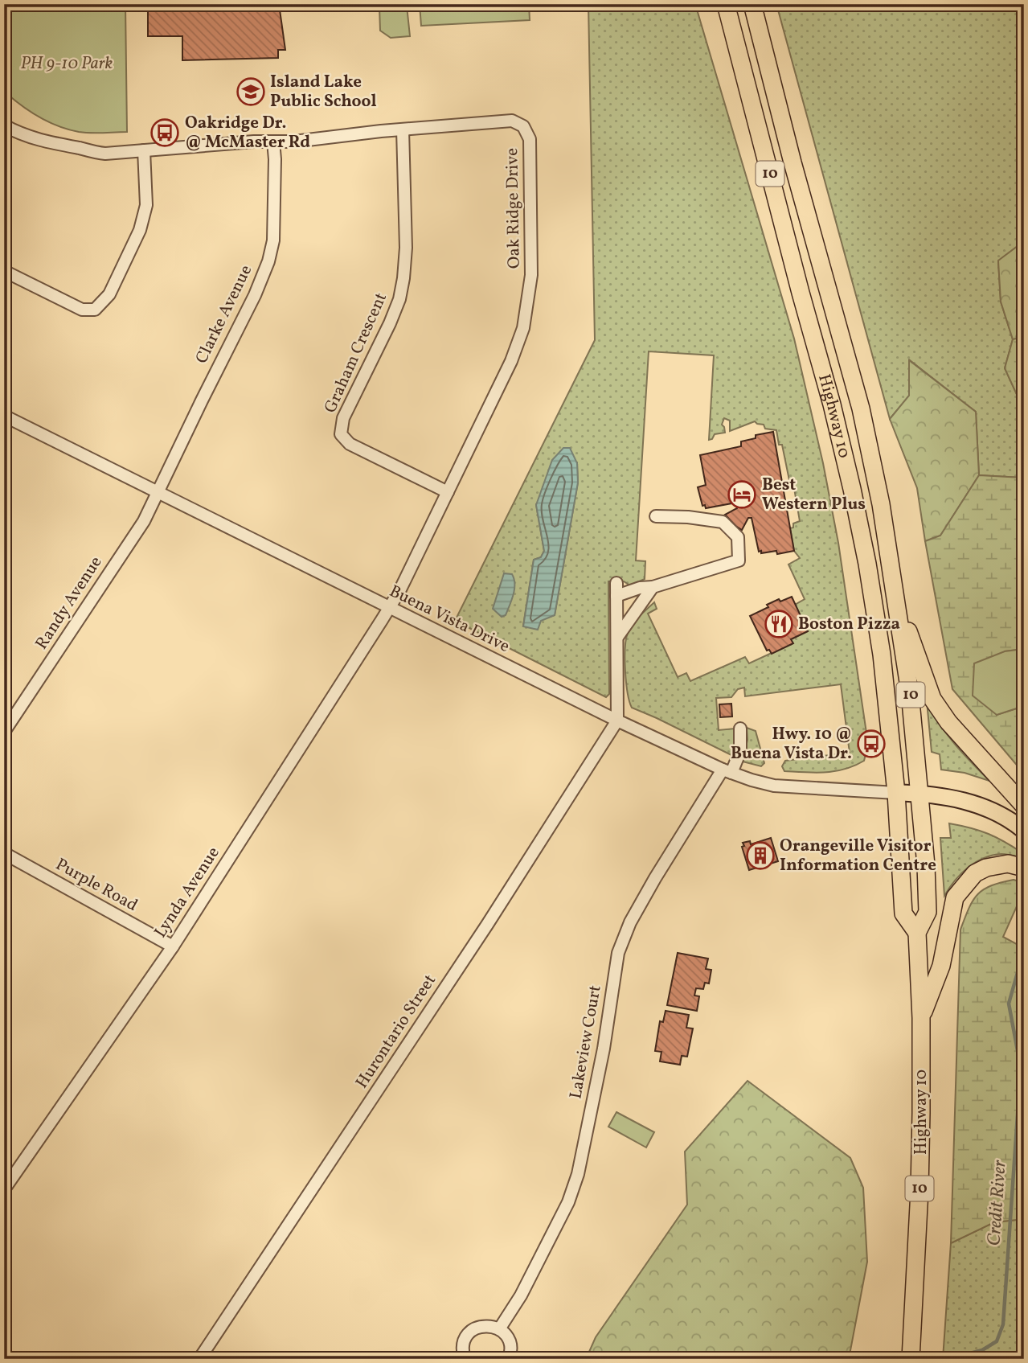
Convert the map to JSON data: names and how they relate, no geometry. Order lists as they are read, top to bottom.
{
  "streets": {
    "highway": ["10", "Highway 10"],
    "street": [
      "Oak Ridge Drive",
      "Clarke Avenue",
      "Graham Crescent",
      "Randy Avenue",
      "Buena Vista Drive",
      "Purple Road",
      "Lynda Avenue",
      "Hurontario Street",
      "Lakeview Court"
    ]
  },
  "crossings": [
    ["Oak Ridge Drive", "Clarke Avenue"],
    ["Oak Ridge Drive", "Graham Crescent"],
    ["Oak Ridge Drive", "Buena Vista Drive"],
    ["Oak Ridge Drive", "Lynda Avenue"],
    ["Clarke Avenue", "Randy Avenue"],
    ["Clarke Avenue", "Buena Vista Drive"],
    ["Highway 10", "Buena Vista Drive"],
    ["Randy Avenue", "Buena Vista Drive"],
    ["Buena Vista Drive", "Lynda Avenue"],
    ["Buena Vista Drive", "Hurontario Street"],
    ["Buena Vista Drive", "Lakeview Court"],
    ["Purple Road", "Lynda Avenue"]
  ],
  "water": ["Credit River"],
  "parks": ["PH 9-10 Park"],
  "places": {
    "school or university": ["Island Lake Public School"],
    "bus stop": ["Oakridge Dr. @ McMaster Rd", "Hwy. 10 @ Buena Vista Dr."],
    "hotel": ["Best Western Plus"],
    "restaurant": ["Boston Pizza"],
    "building": ["Orangeville Visitor Information Centre"]
  }
}
